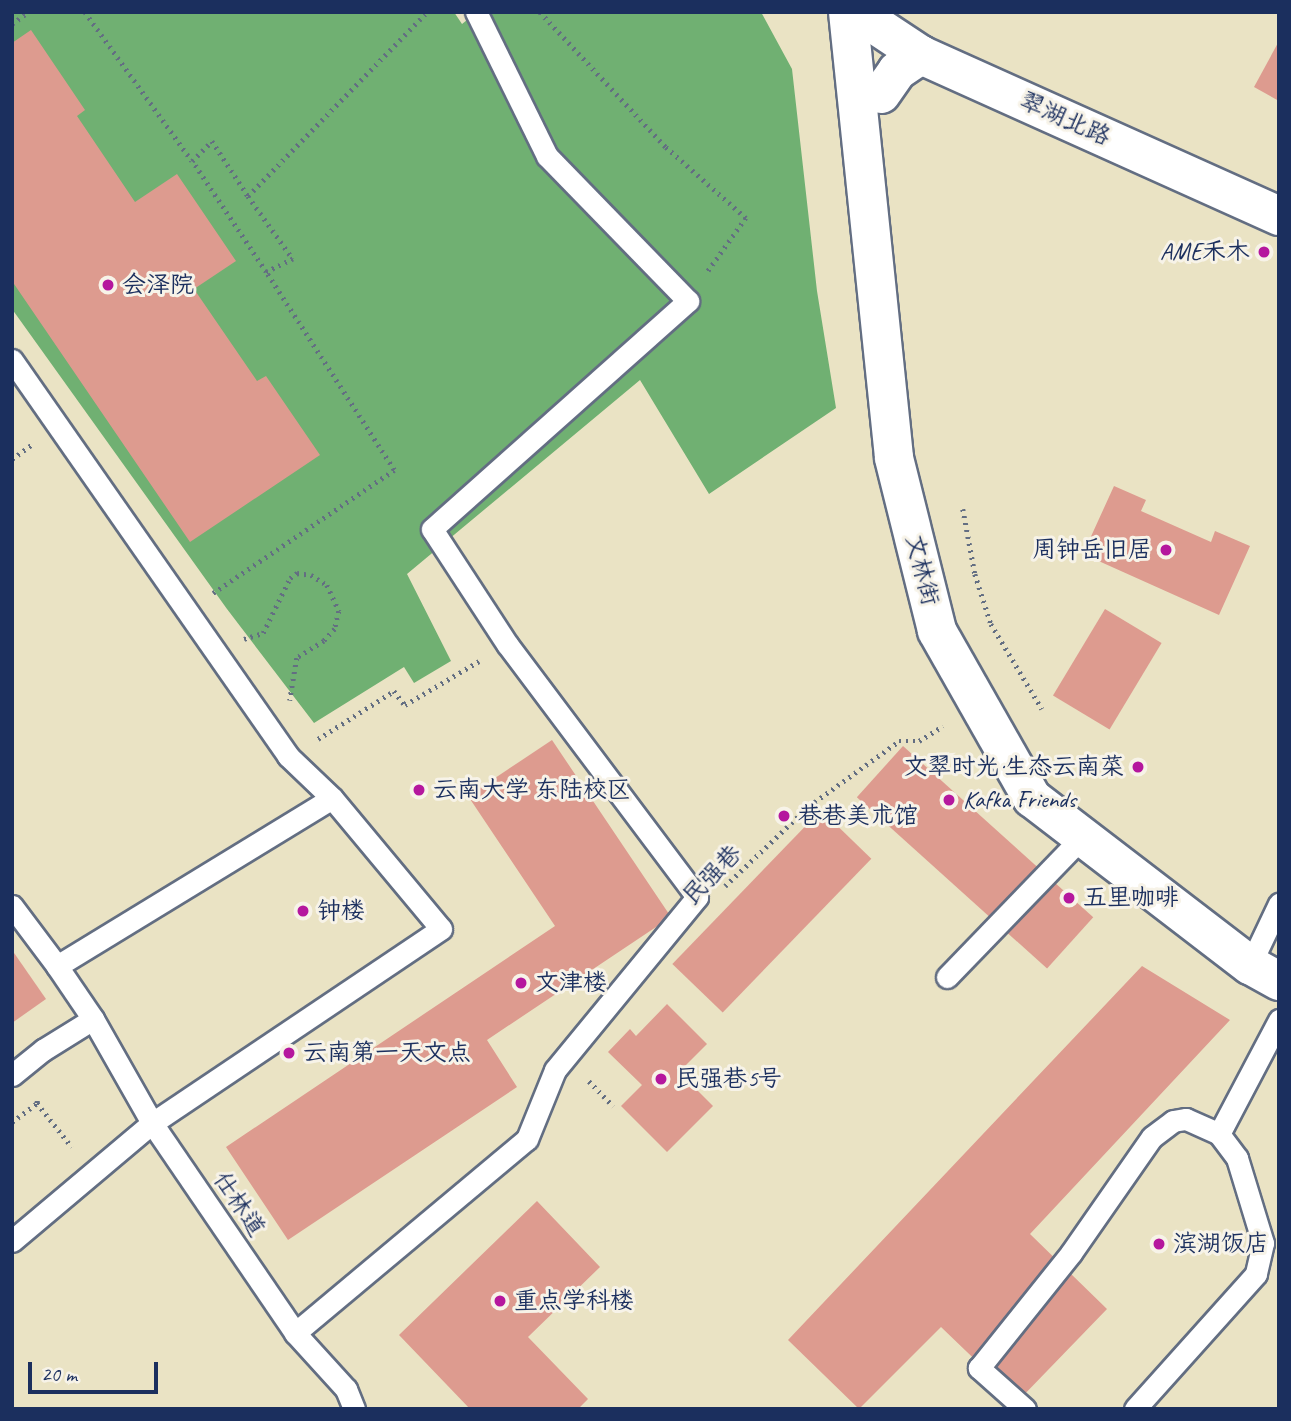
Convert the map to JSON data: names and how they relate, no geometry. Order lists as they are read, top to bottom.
{
  "streets": {
    "street": ["翠湖北路", "文林街"],
    "lane": ["仕林道"],
    "path": ["民强巷"]
  },
  "crossings": [
    ["翠湖北路", "文林街"]
  ],
  "places": [
    "AME禾木",
    "会泽院",
    "周钟岳旧居",
    "文翠时光·生态云南菜",
    "云南大学 东陆校区",
    "Kafka Friends",
    "巷巷美术馆",
    "五里咖啡",
    "钟楼",
    "文津楼",
    "云南第一天文点",
    "民强巷5号",
    "滨湖饭店",
    "重点学科楼"
  ],
  "scale_bar": "20 m"
}
